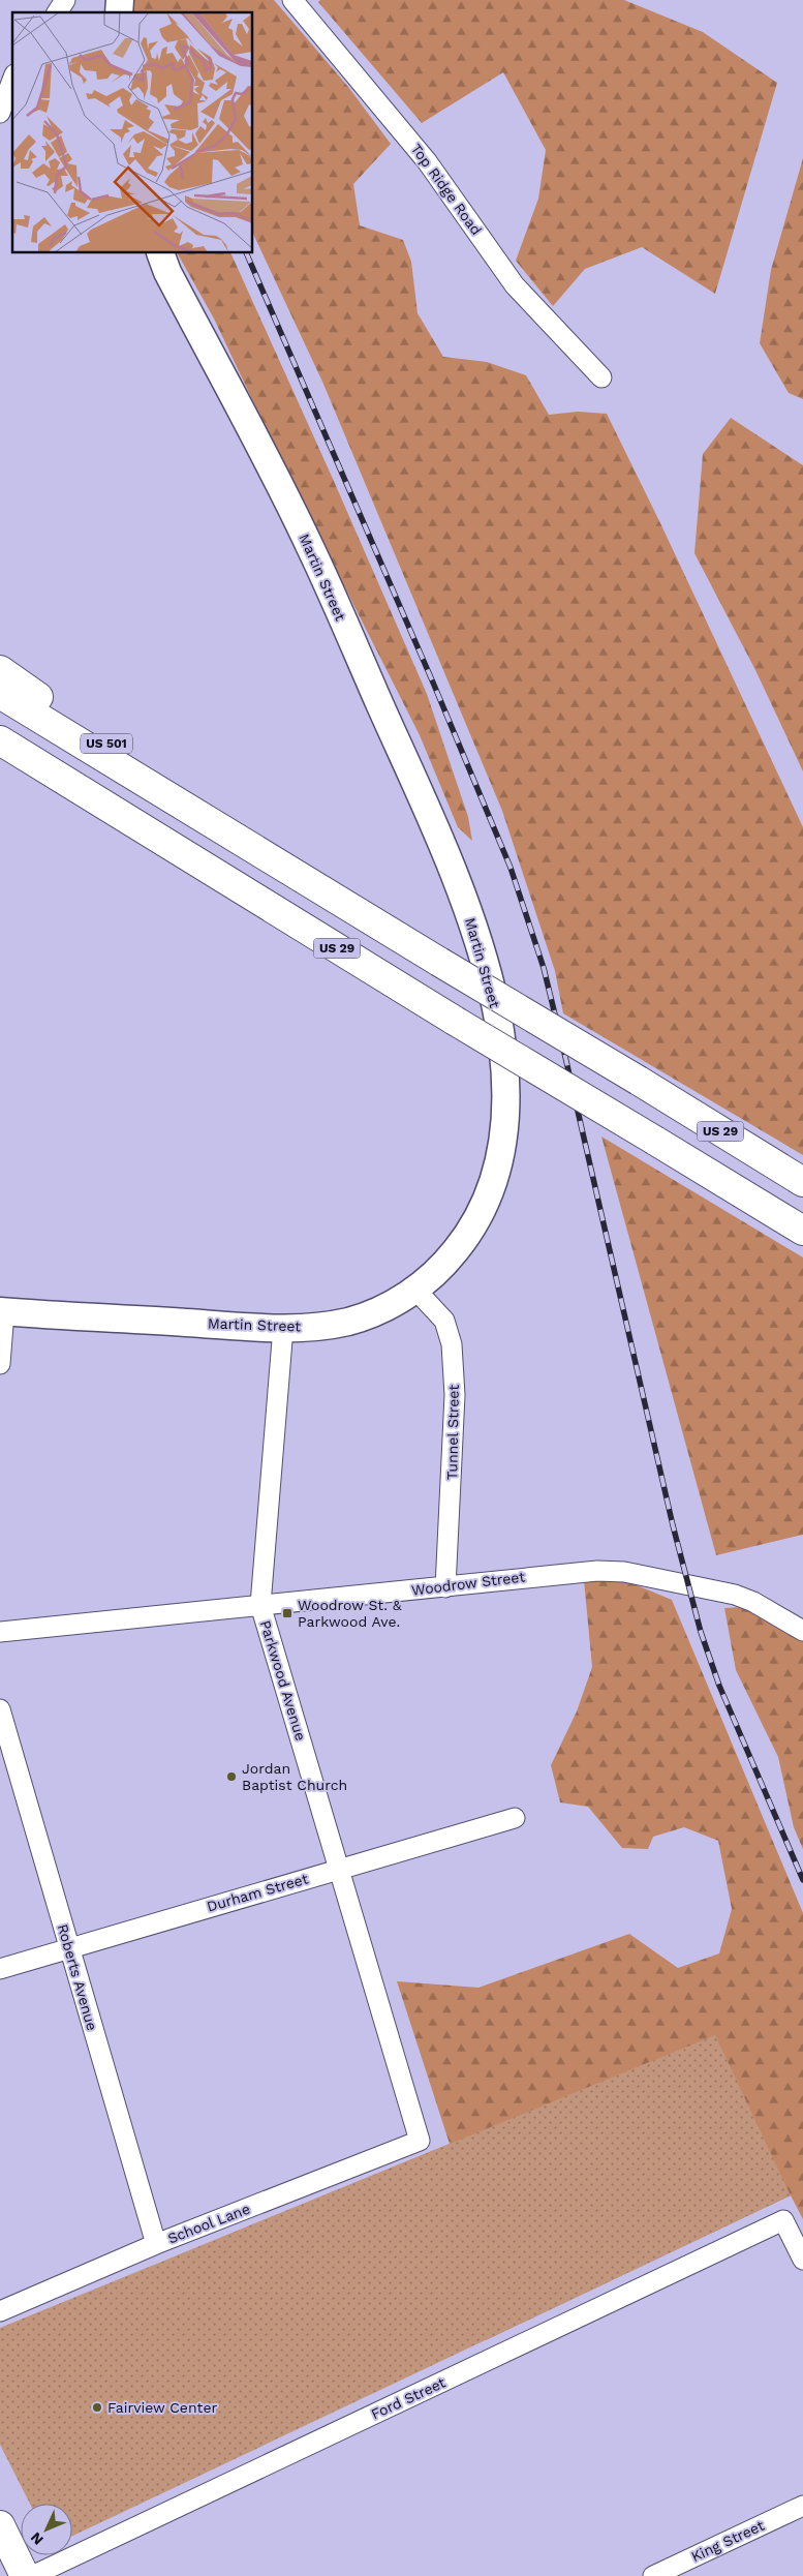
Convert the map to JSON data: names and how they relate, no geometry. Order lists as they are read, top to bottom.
{
  "streets": {
    "main road": ["US 501", "US 29"],
    "street": [
      "Top Ridge Road",
      "Martin Street",
      "Tunnel Street",
      "Woodrow Street",
      "Parkwood Avenue",
      "Durham Street",
      "Roberts Avenue",
      "School Lane",
      "Ford Street",
      "King Street"
    ]
  },
  "crossings": [
    ["Martin Street", "Tunnel Street"],
    ["Martin Street", "Parkwood Avenue"],
    ["US 501", "US 29"],
    ["Tunnel Street", "Woodrow Street"],
    ["Woodrow Street", "Parkwood Avenue"],
    ["Parkwood Avenue", "Durham Street"],
    ["Parkwood Avenue", "School Lane"],
    ["Durham Street", "Roberts Avenue"],
    ["Roberts Avenue", "School Lane"]
  ],
  "places": {
    "transit": ["Woodrow St. & Parkwood Ave."],
    "other": ["Jordan Baptist Church", "Fairview Center"]
  },
  "north": "bottom left"
}
